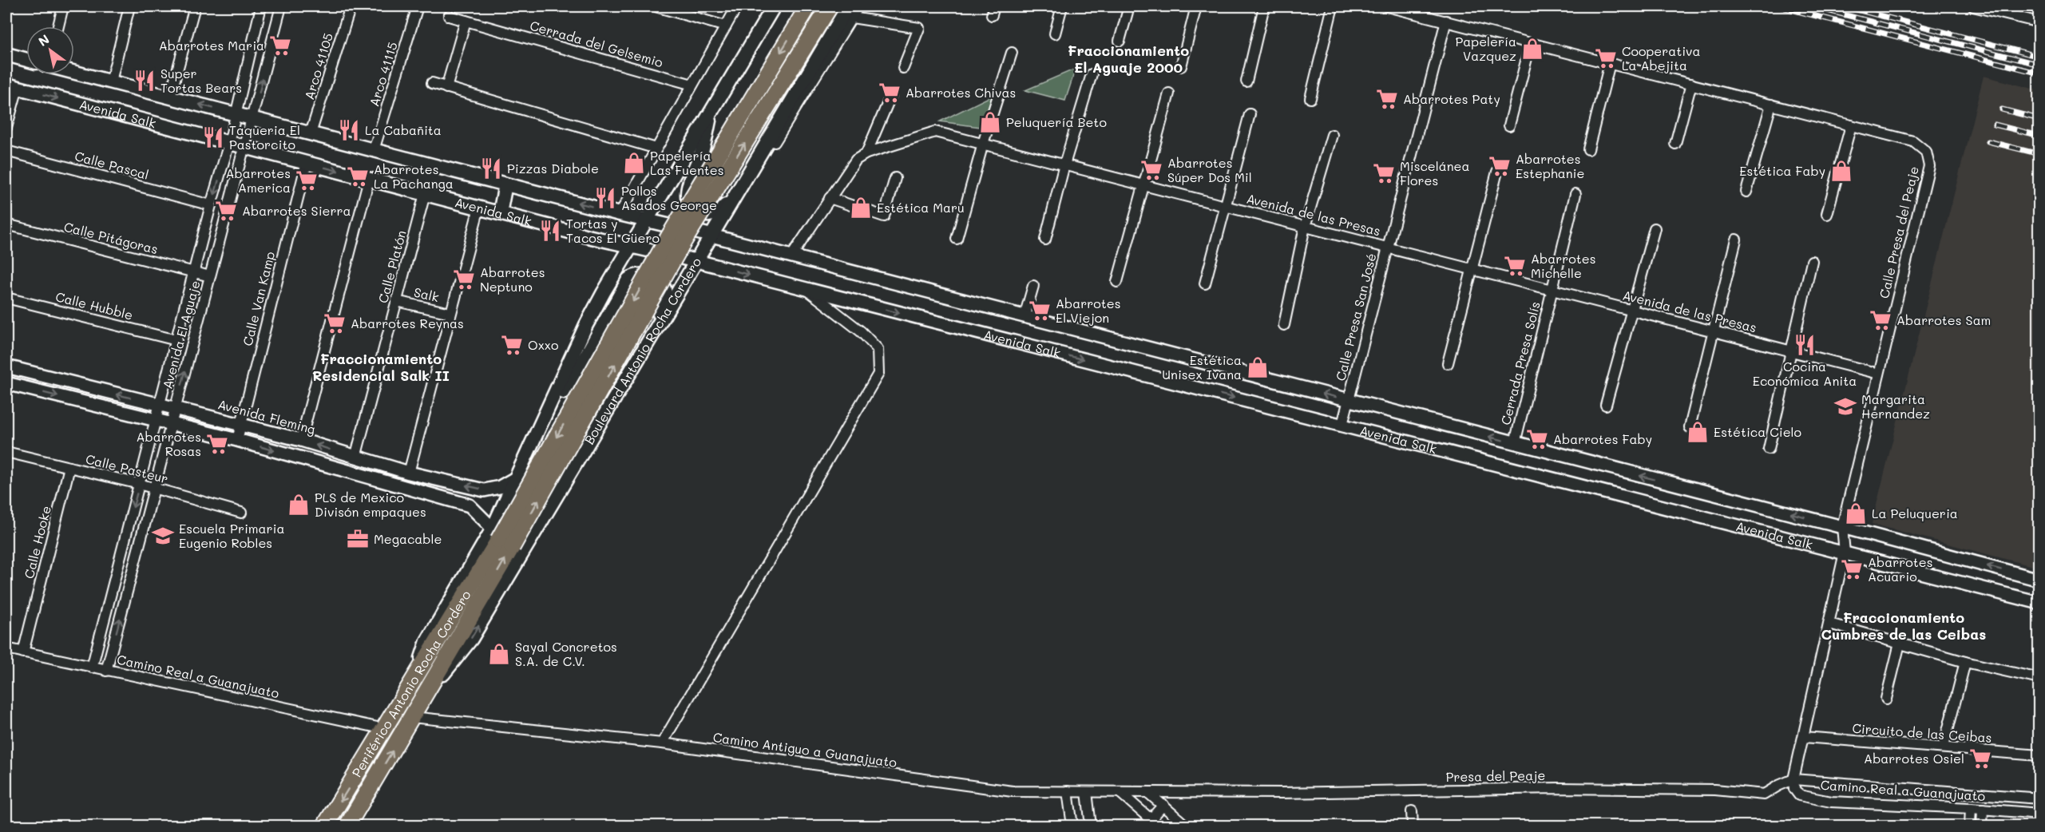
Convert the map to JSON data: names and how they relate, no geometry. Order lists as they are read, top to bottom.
{
  "streets": {
    "highway": ["Boulevard Antonio Rocha Cordero", "Periférico Antonio Rocha Cordero"],
    "main road": ["Avenida Salk"],
    "street": [
      "Cerrada del Gelsemio",
      "Arco 41105",
      "Arco 41115",
      "Calle Pascal",
      "Avenida de las Presas",
      "Calle Presa del Peaje",
      "Calle Pitágoras",
      "Calle Platón",
      "Salk",
      "Calle Van Kamp",
      "Calle Hubble",
      "Calle Presa San José",
      "Avenida El Aguaje",
      "Cerrada Presa Solís",
      "Avenida Fleming",
      "Calle Pasteur",
      "Calle Hooke",
      "Camino Real a Guanajuato",
      "Circuito de las Ceibas",
      "Camino Antiguo a Guanajuato",
      "Presa del Peaje"
    ]
  },
  "crossings": [
    ["Arco 41105", "Avenida Salk"],
    ["Arco 41115", "Avenida Salk"],
    ["Avenida Salk", "Avenida de las Presas"],
    ["Avenida Salk", "Calle Presa del Peaje"],
    ["Avenida Salk", "Calle Platón"],
    ["Avenida Salk", "Calle Van Kamp"],
    ["Avenida Salk", "Calle Presa San José"],
    ["Avenida Salk", "Avenida El Aguaje"],
    ["Avenida Salk", "Boulevard Antonio Rocha Cordero"],
    ["Avenida Salk", "Cerrada Presa Solís"],
    ["Calle Pascal", "Avenida El Aguaje"],
    ["Avenida de las Presas", "Calle Presa del Peaje"],
    ["Avenida de las Presas", "Calle Presa San José"],
    ["Avenida de las Presas", "Cerrada Presa Solís"],
    ["Calle Presa del Peaje", "Calle Presa San José"],
    ["Calle Presa del Peaje", "Camino Real a Guanajuato"],
    ["Calle Presa del Peaje", "Circuito de las Ceibas"],
    ["Calle Presa del Peaje", "Presa del Peaje"],
    ["Calle Pitágoras", "Avenida El Aguaje"],
    ["Calle Platón", "Salk"],
    ["Calle Platón", "Avenida Fleming"],
    ["Calle Van Kamp", "Avenida Fleming"],
    ["Calle Hubble", "Avenida El Aguaje"],
    ["Avenida El Aguaje", "Avenida Fleming"],
    ["Avenida El Aguaje", "Calle Pasteur"],
    ["Avenida El Aguaje", "Camino Real a Guanajuato"],
    ["Boulevard Antonio Rocha Cordero", "Periférico Antonio Rocha Cordero"],
    ["Calle Pasteur", "Calle Hooke"],
    ["Calle Hooke", "Camino Real a Guanajuato"],
    ["Camino Real a Guanajuato", "Periférico Antonio Rocha Cordero"],
    ["Camino Real a Guanajuato", "Presa del Peaje"],
    ["Periférico Antonio Rocha Cordero", "Camino Antiguo a Guanajuato"],
    ["Camino Antiguo a Guanajuato", "Presa del Peaje"]
  ],
  "districts": ["Fraccionamiento El Aguaje 2000", "Fraccionamiento Residencial Salk II", "Fraccionamiento Cumbres de las Ceibas"],
  "places": {
    "supermarket": [
      "Abarrotes Maria",
      "Cooperativa La Abejita",
      "Abarrotes Chivas",
      "Abarrotes Paty",
      "Abarrotes Estephanie",
      "Abarrotes Súper Dos Mil",
      "Miscelánea Flores",
      "Abarrotes La Pachanga",
      "Abarrotes America",
      "Abarrotes Sierra",
      "Abarrotes Michelle",
      "Abarrotes Neptuno",
      "Abarrotes El Viejon",
      "Abarrotes Sam",
      "Abarrotes Reynas",
      "Oxxo",
      "Abarrotes Faby",
      "Abarrotes Rosas",
      "Abarrotes Acuario",
      "Abarrotes Osiel"
    ],
    "shop": [
      "Papelería Vazquez",
      "Peluquería Beto",
      "Papelería Las Fuentes",
      "Estética Faby",
      "Estética Maru",
      "Estética Unisex Ivana",
      "Estética Cielo",
      "PLS de Mexico Divisón empaques",
      "La Peluqueria",
      "Sayal Concretos S.A. de C.V."
    ],
    "restaurant": [
      "Super Tortas Bears",
      "La Cabañita",
      "Taqueria El Pastorcito",
      "Pizzas Diabole",
      "Pollos Asados George",
      "Tortas y Tacos El Güero",
      "Cocina Económica Anita"
    ],
    "school or university": ["Margarita Hernandez", "Escuela Primaria Eugenio Robles"],
    "office": ["Megacable"]
  },
  "north": "top left"
}
